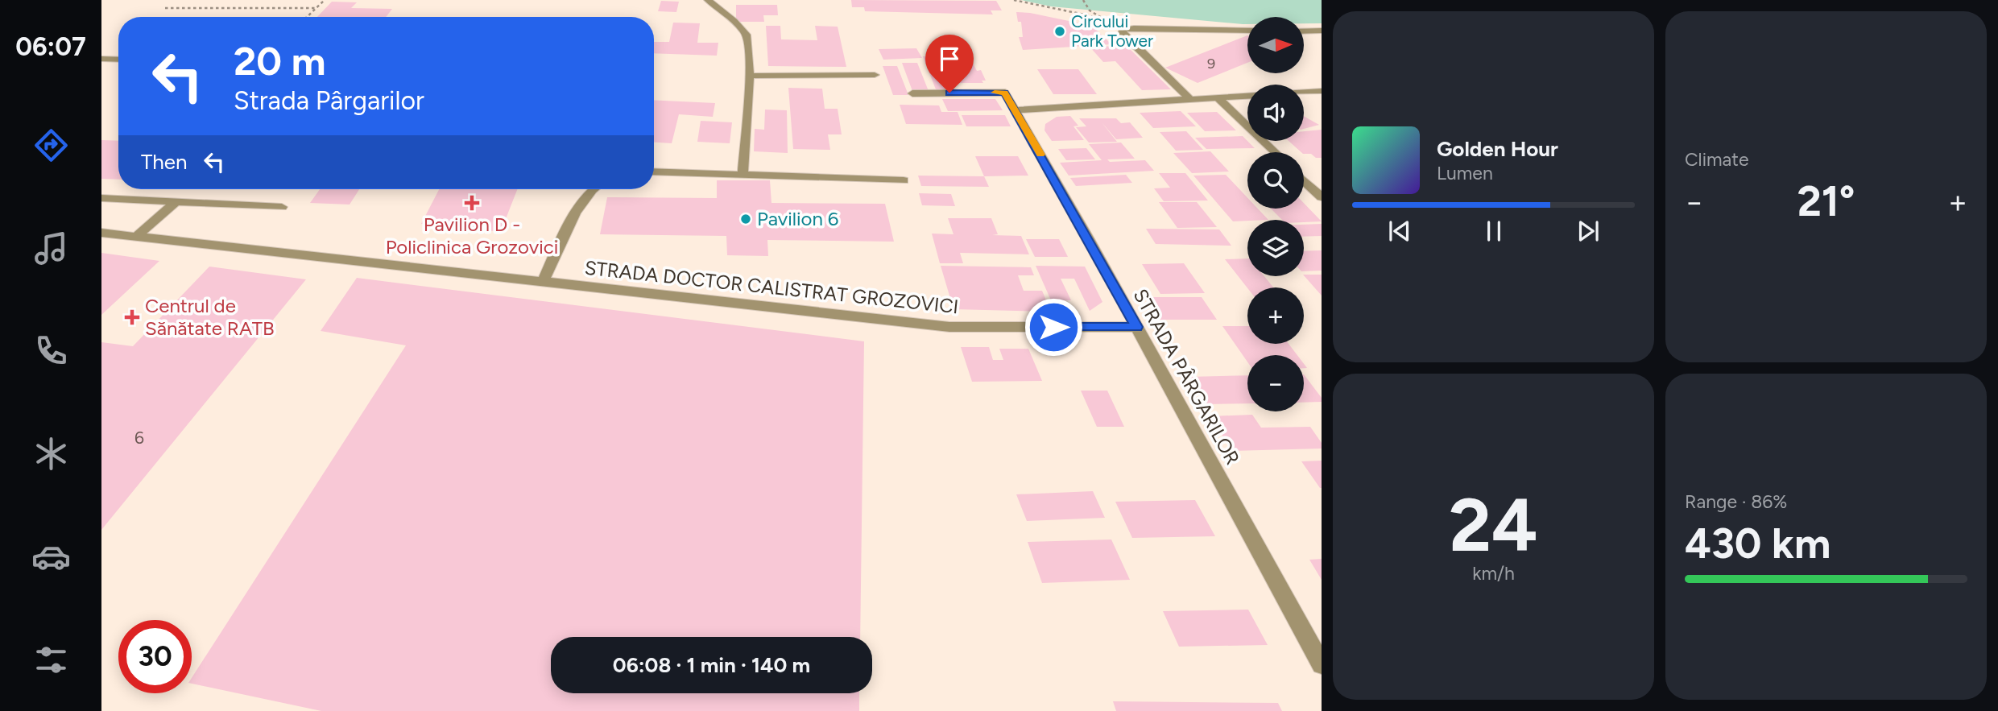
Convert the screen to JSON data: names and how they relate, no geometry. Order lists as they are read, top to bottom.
{
  "streets": {
    "street": ["STRADA DOCTOR CALISTRAT GROZOVICI", "STRADA PÂRGARILOR"]
  },
  "crossings": [
    ["STRADA DOCTOR CALISTRAT GROZOVICI", "STRADA PÂRGARILOR"]
  ],
  "places": {
    "other": ["Circului Park Tower", "Pavilion 6"],
    "health": ["Pavilion D - Policlinica Grozovici", "Centrul de Sănătate RATB"]
  },
  "house_numbers": ["9", "6"],
  "north": "right",
  "page": {
    "tabs": "06:07",
    "tile": [
      "Climate",
      ["24", "km/h"],
      ["Range · 86%", "430 km"]
    ],
    "map_buttons": ["+", "−"],
    "turn": ["20 m", "Strada Pârgarilor"],
    "song": ["Golden Hour", "Lumen"],
    "then": "Then",
    "heat": ["−", "21°", "+"],
    "limit": "30",
    "trip": "06:08 · 1 min · 140 m"
  }
}
